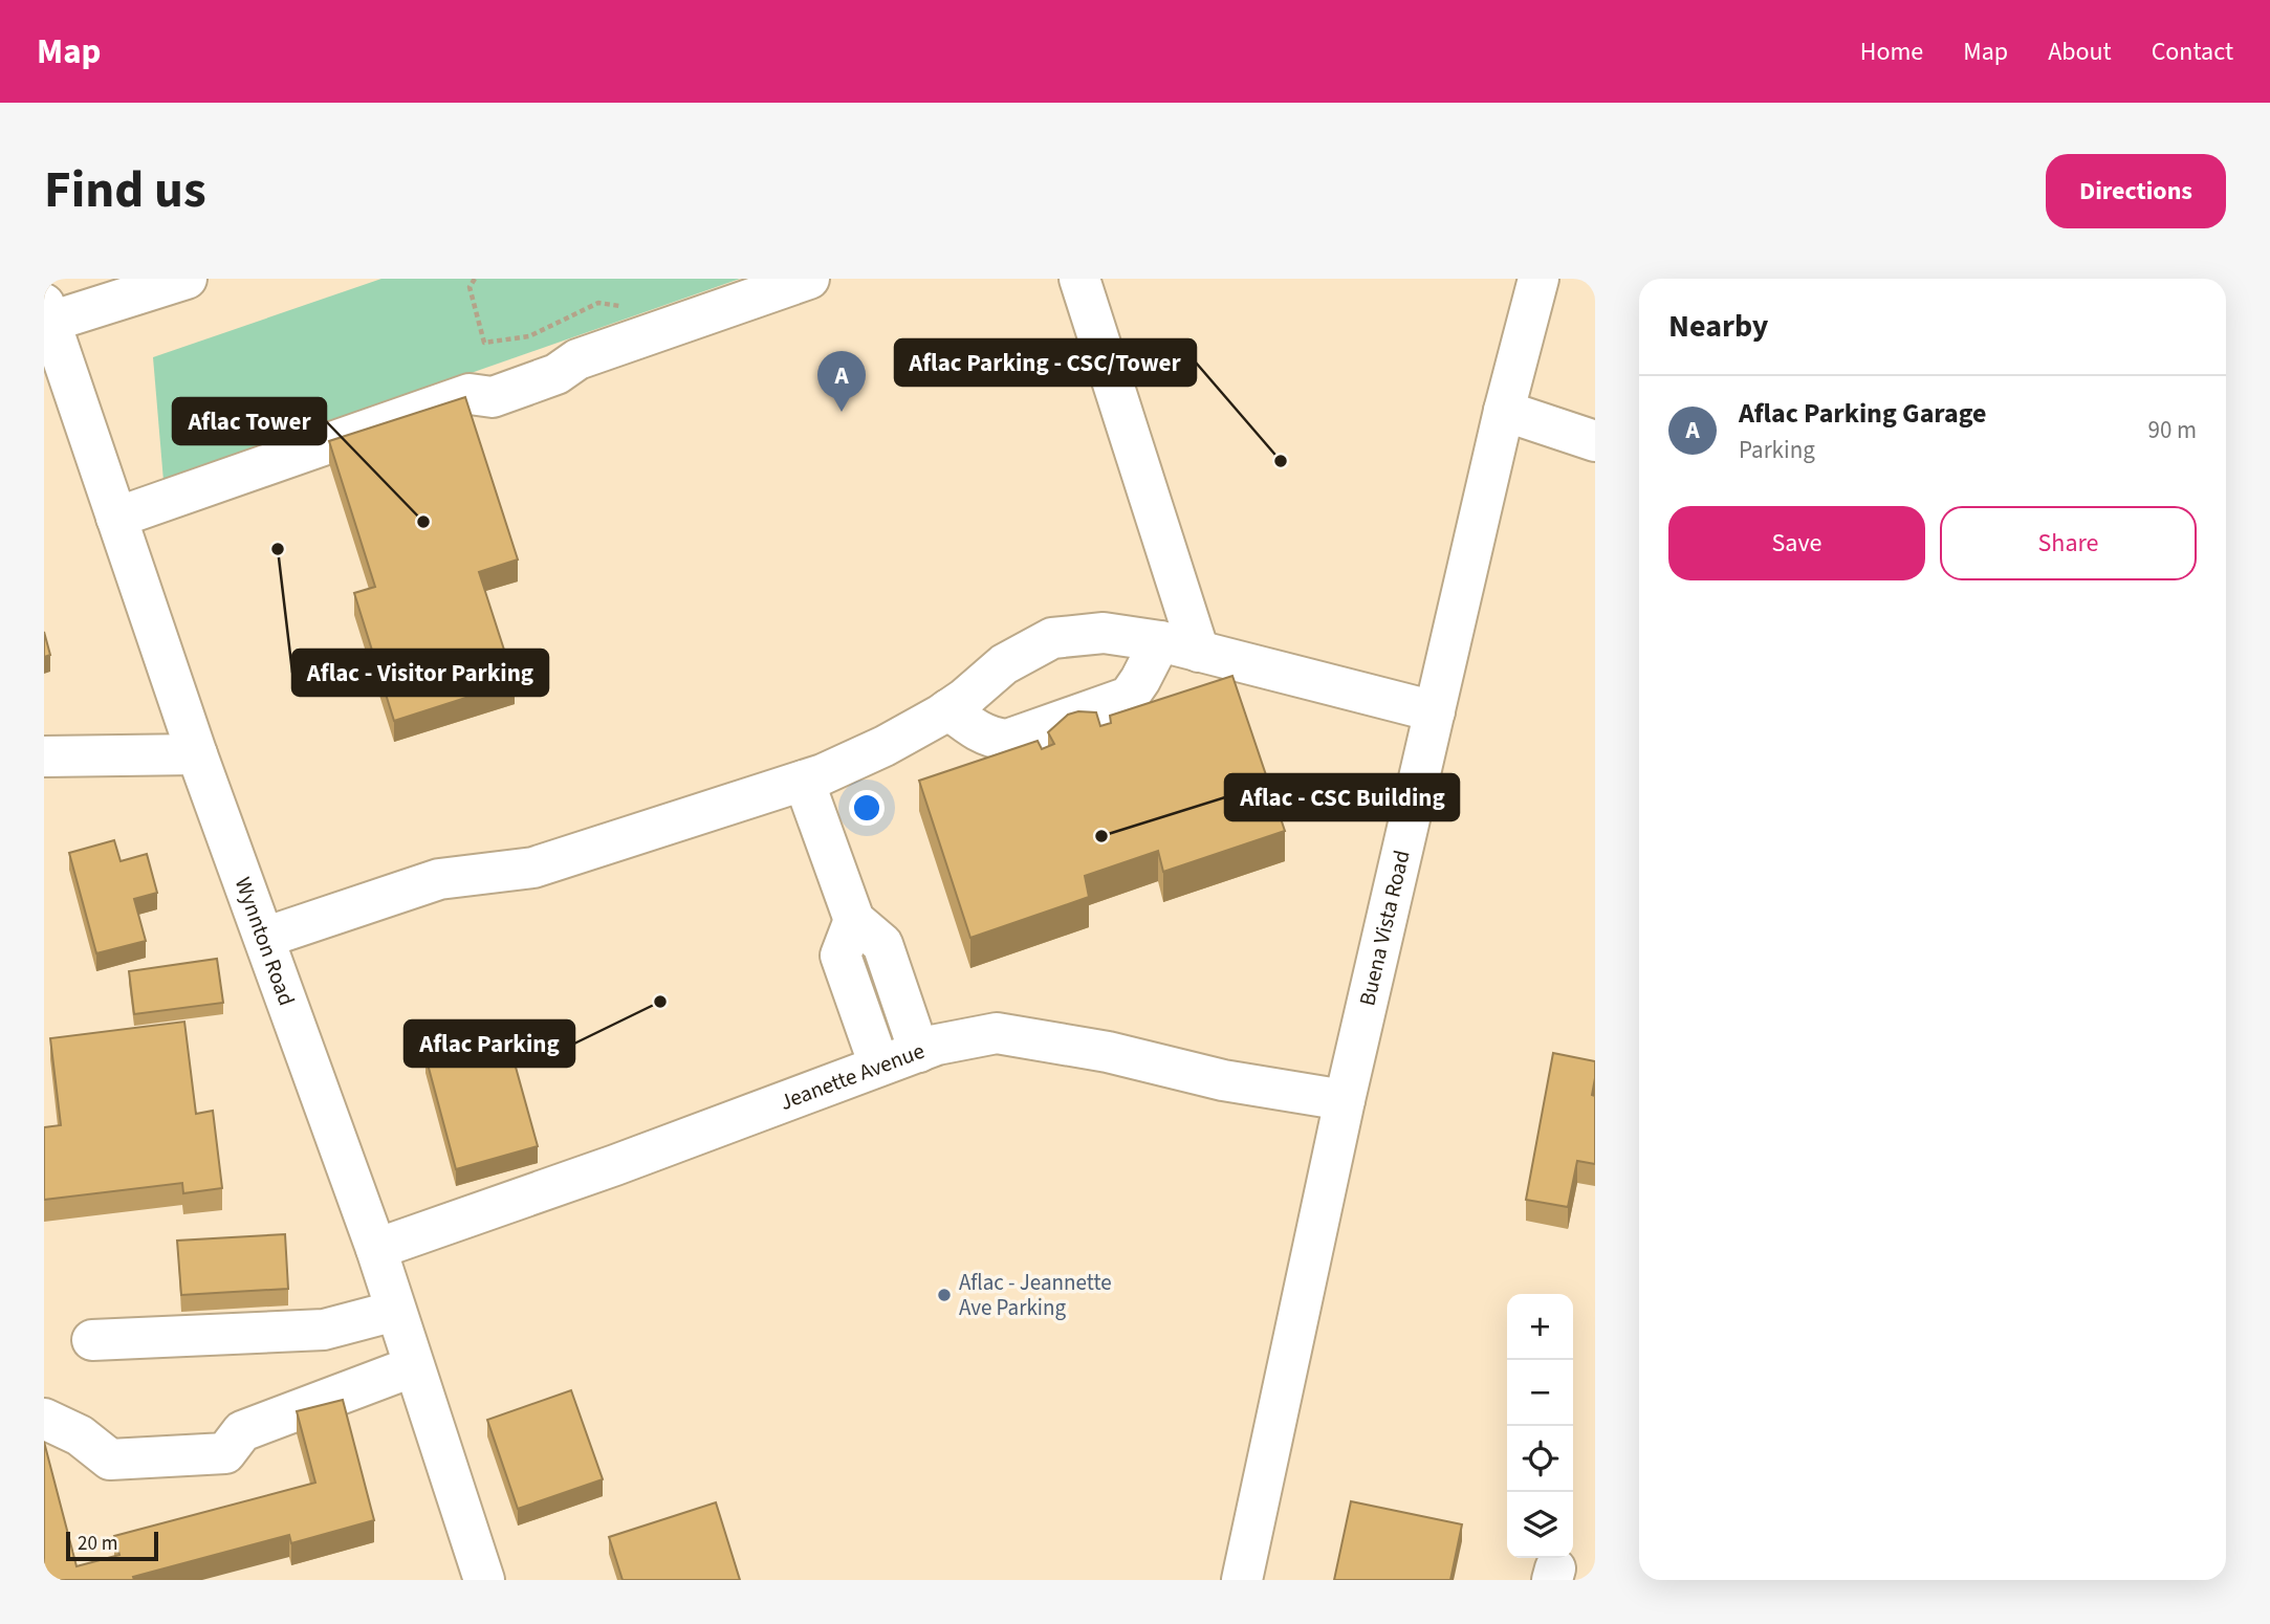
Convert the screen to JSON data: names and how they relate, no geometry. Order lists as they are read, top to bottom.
{
  "streets": {
    "main road": ["Buena Vista Road", "Wynnton Road", "Jeanette Avenue"]
  },
  "crossings": [
    ["Buena Vista Road", "Jeanette Avenue"],
    ["Wynnton Road", "Jeanette Avenue"]
  ],
  "places": [
    "Aflac Parking - CSC/Tower",
    "Aflac Tower",
    "Aflac - Visitor Parking",
    "Aflac - CSC Building",
    "Aflac Parking",
    "Aflac - Jeannette Ave Parking"
  ],
  "scale_bar": "20 m",
  "page": {
    "header": "Map",
    "nav": [
      "Home",
      "Map",
      "About",
      "Contact"
    ],
    "title": "Find us",
    "buttons": [
      "Directions",
      ["Save", "Share"]
    ],
    "heading": "Nearby",
    "pins": "A",
    "list": [
      {
        "mark": "A",
        "name": "Aflac Parking Garage",
        "note": "Parking",
        "value": "90 m"
      }
    ],
    "map_buttons": ["+", "−"],
    "scale": "20 m"
  }
}
